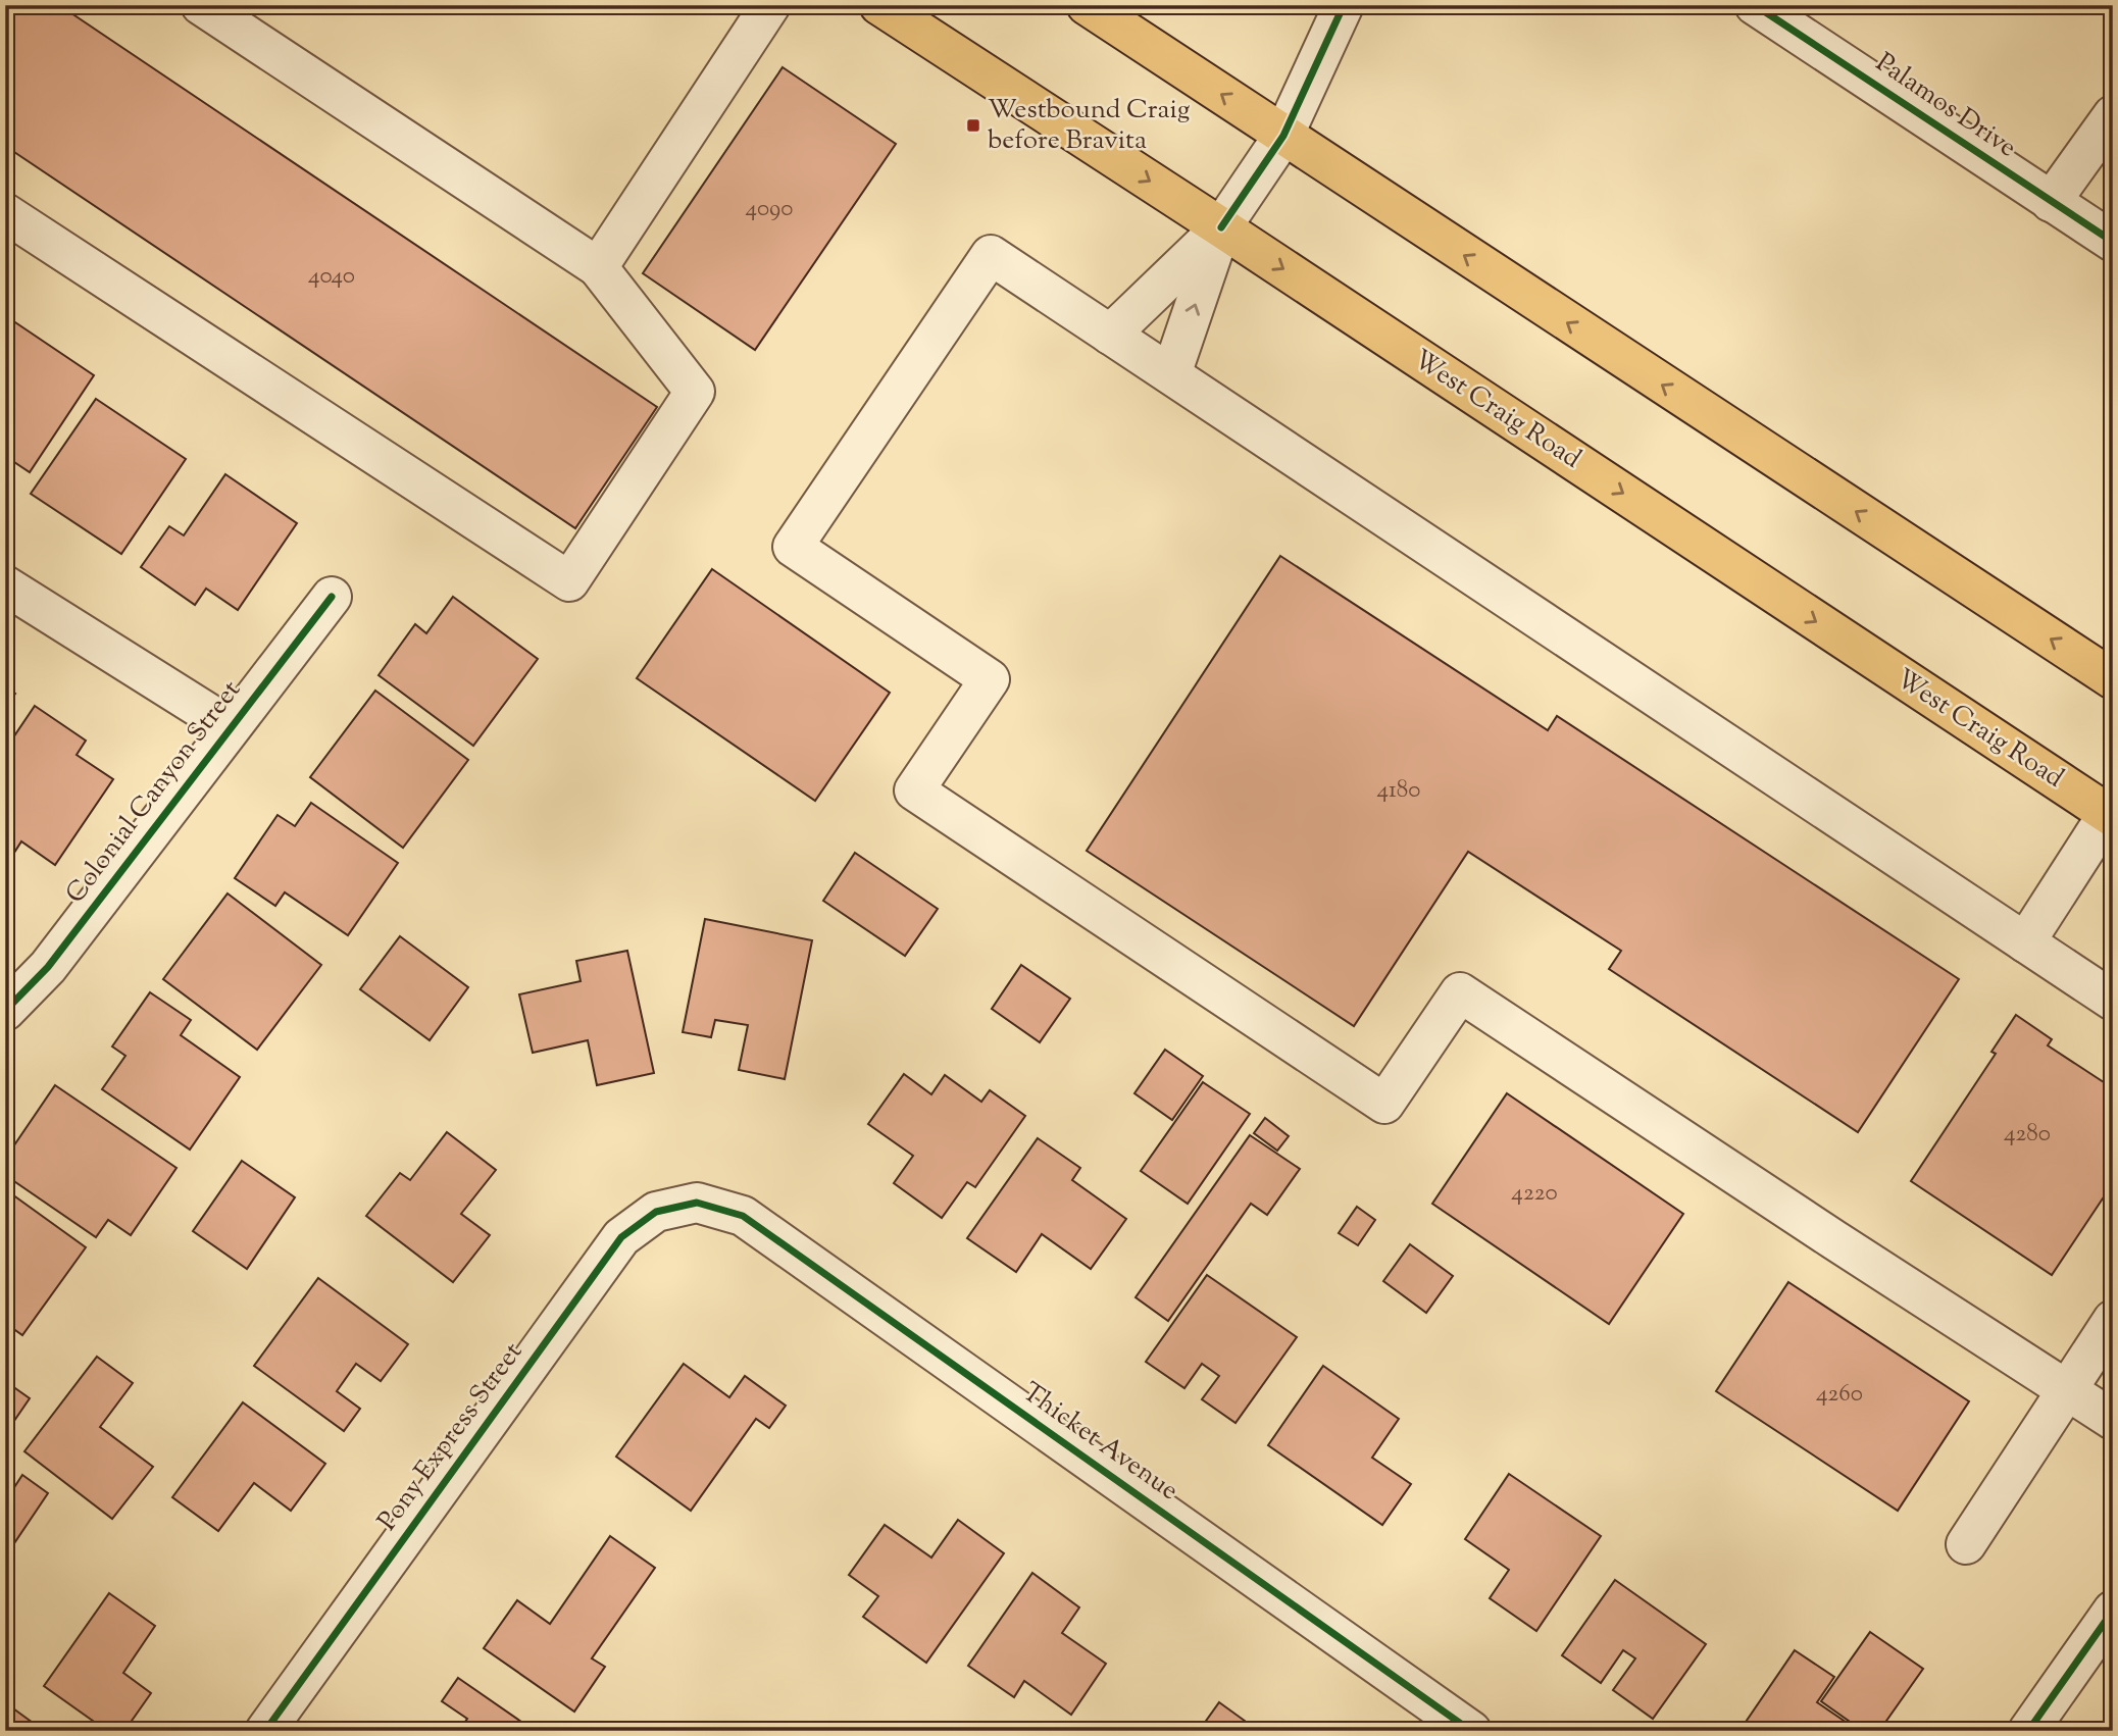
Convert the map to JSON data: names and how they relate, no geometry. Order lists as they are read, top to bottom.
{
  "streets": {
    "main road": ["West Craig Road"],
    "street": [
      "Palamos Drive",
      "Colonial Canyon Street",
      "Pony Express Street",
      "Thicket Avenue"
    ]
  },
  "crossings": [
    ["Pony Express Street", "Thicket Avenue"]
  ],
  "places": {
    "transit": ["Westbound Craig before Bravita"]
  },
  "house_numbers": [
    "4090",
    "4040",
    "4180",
    "4280",
    "4220",
    "4260"
  ]
}
